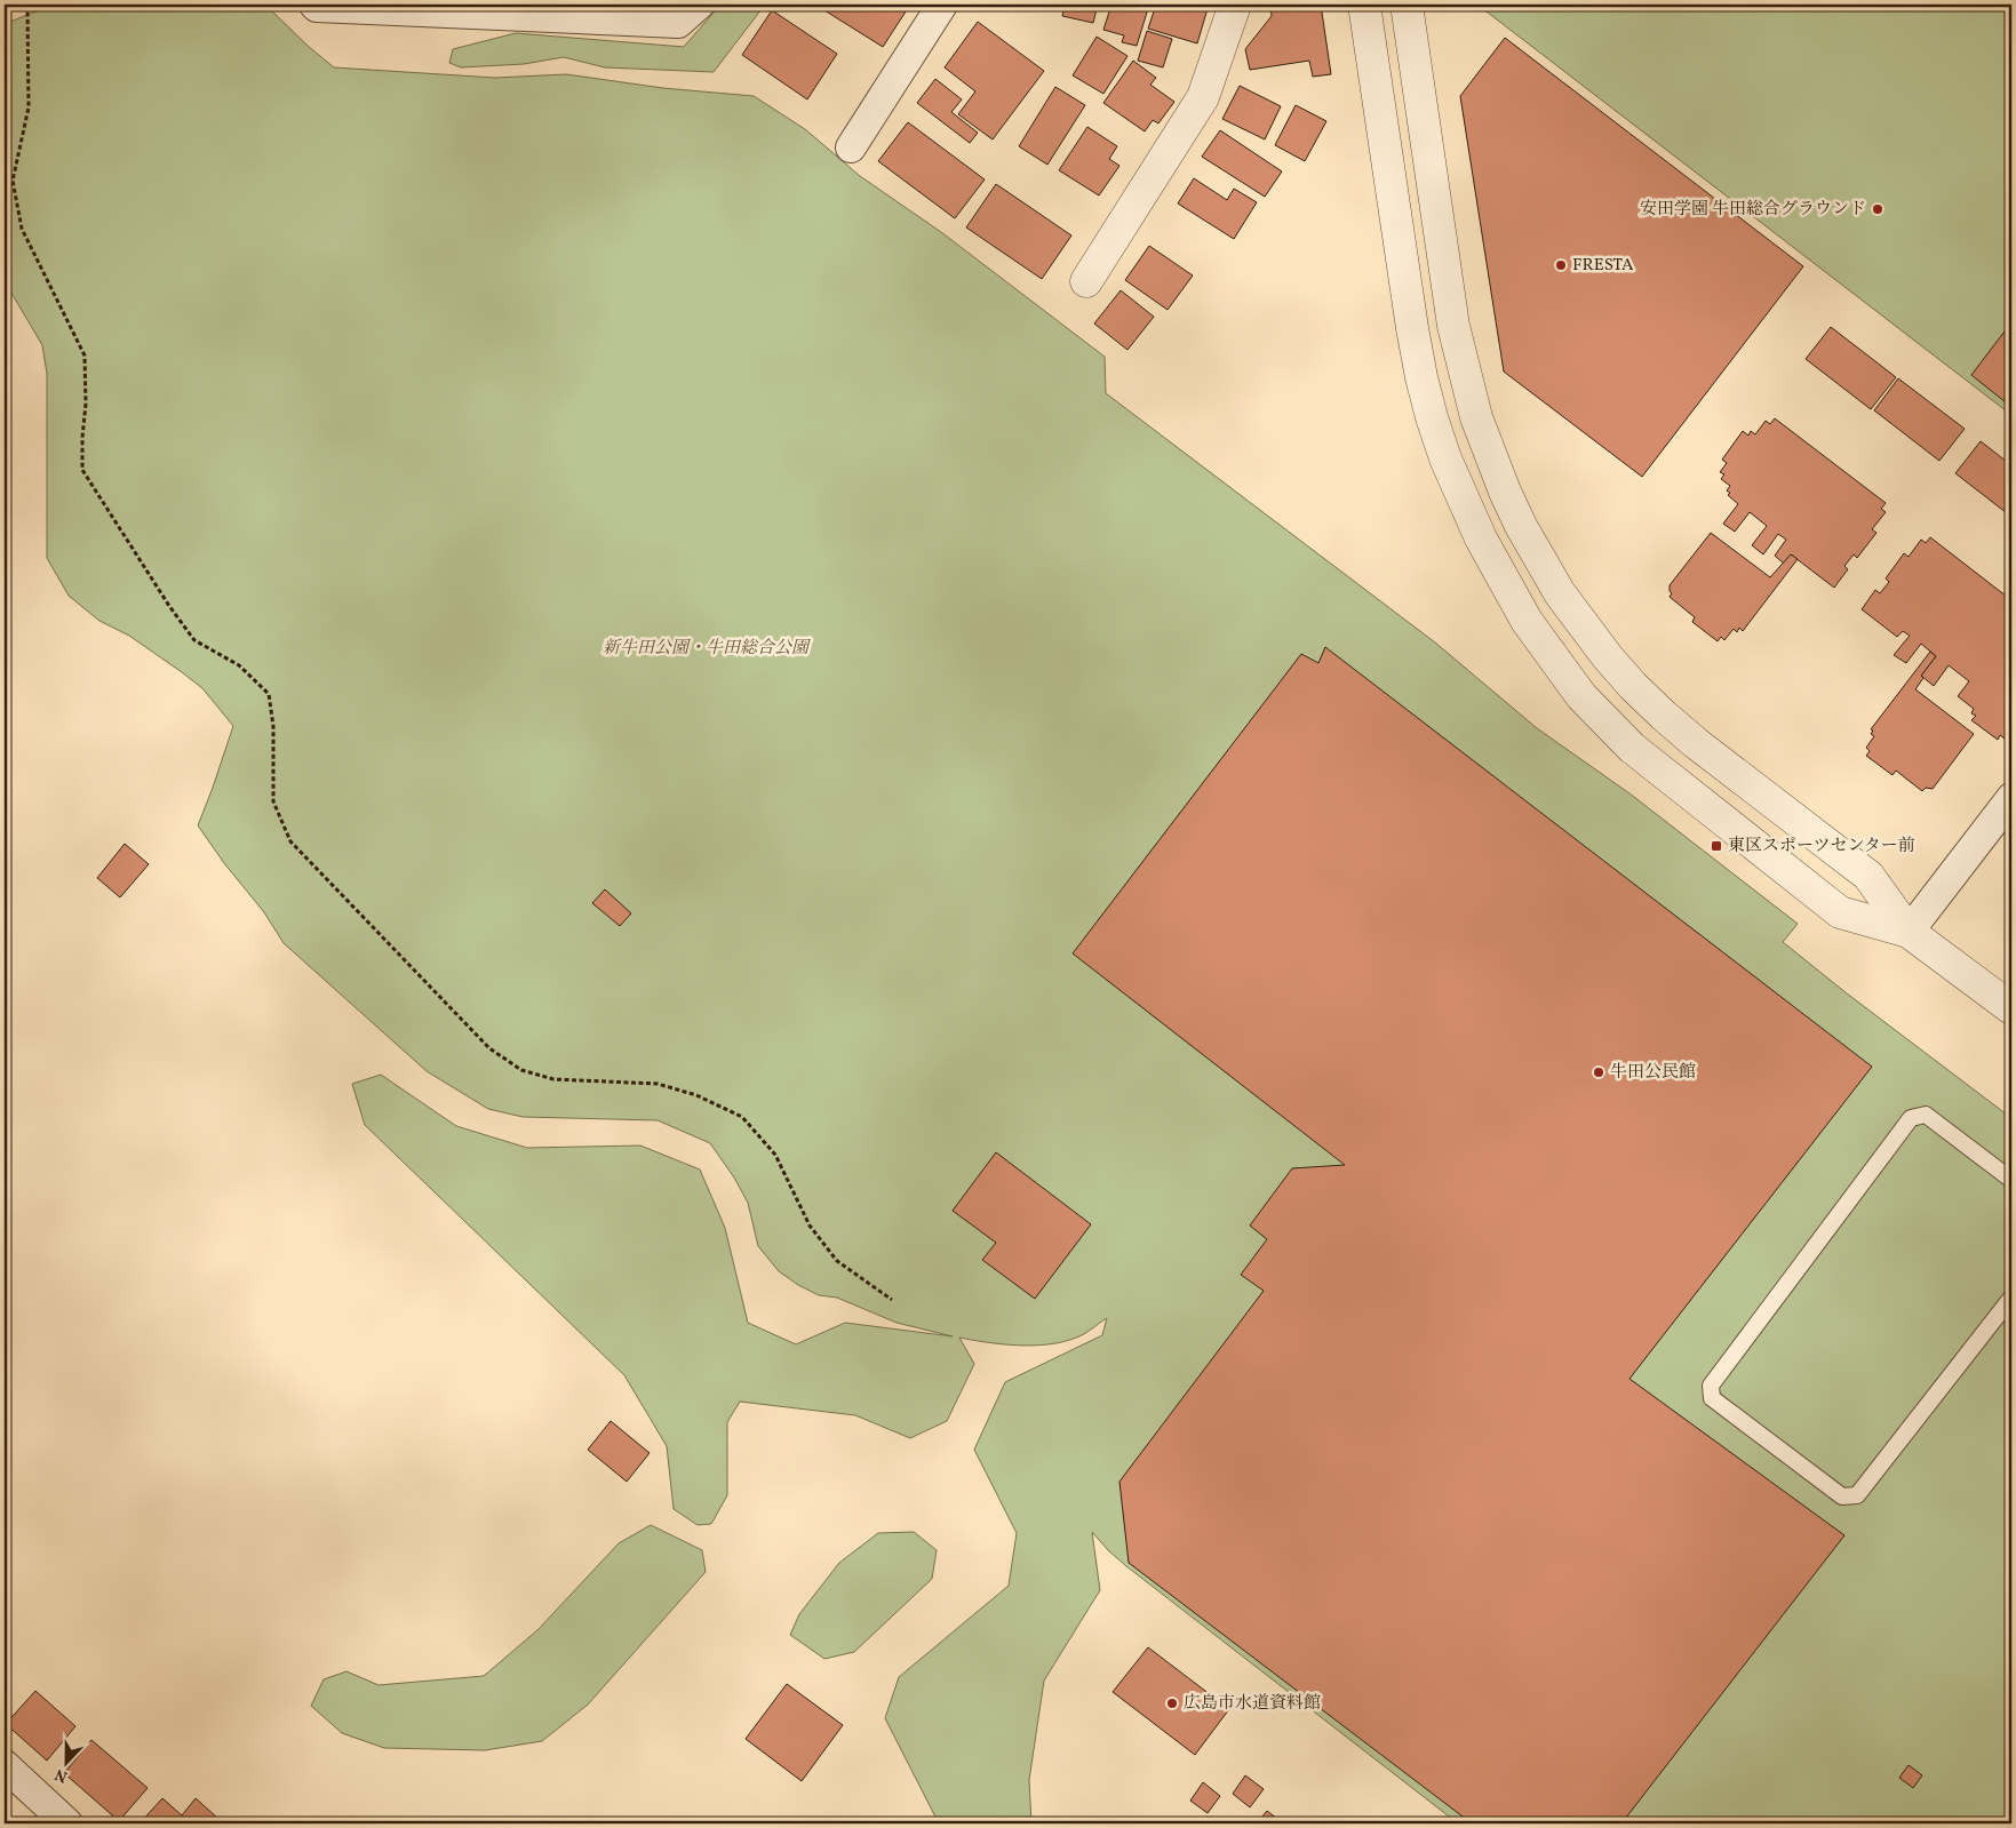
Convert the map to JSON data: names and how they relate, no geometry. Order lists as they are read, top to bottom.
{
  "parks": ["新牛田公園・牛田総合公園"],
  "places": {
    "other": [
      "安田学園 牛田総合グラウンド",
      "FRESTA",
      "牛田公民館",
      "広島市水道資料館"
    ],
    "transit": ["東区スポーツセンター前"]
  },
  "north": "bottom"
}
